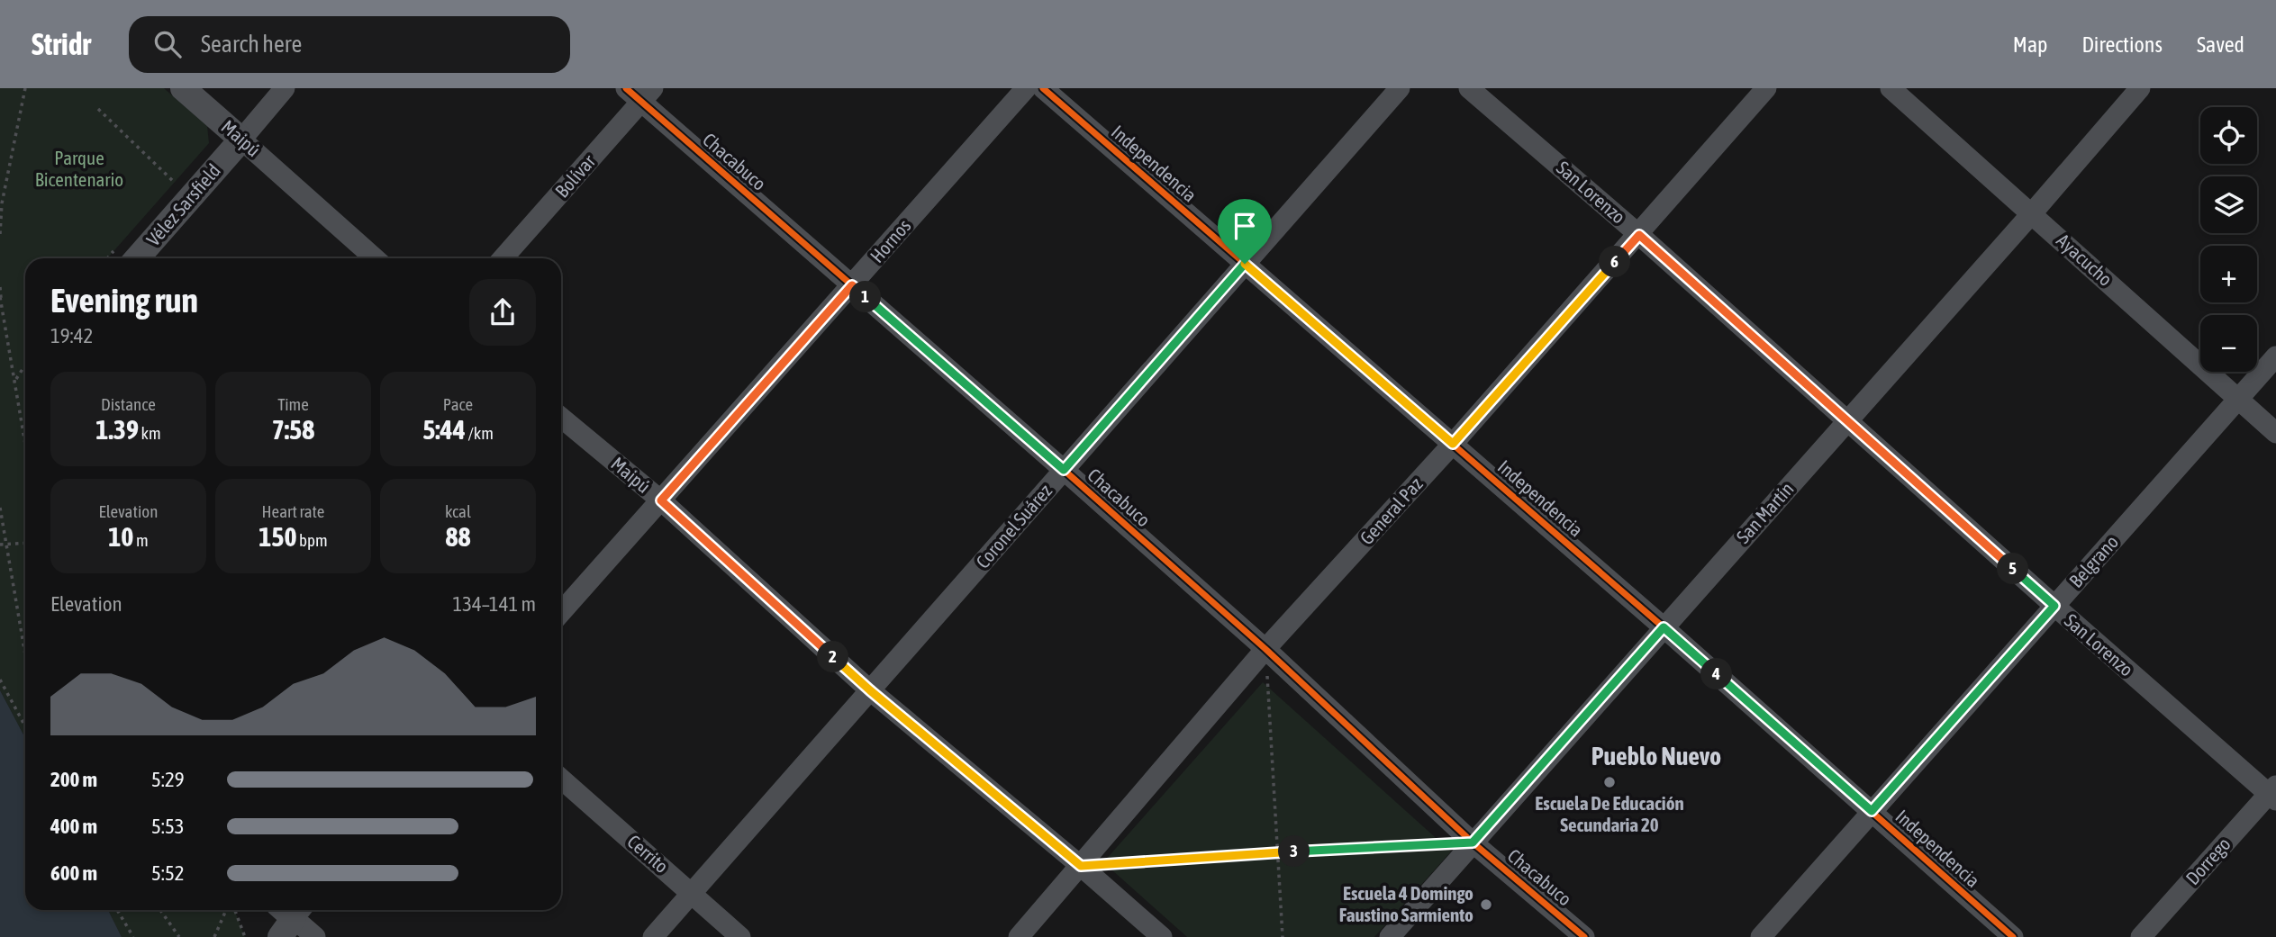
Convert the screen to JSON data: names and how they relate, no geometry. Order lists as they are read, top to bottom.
{
  "streets": {
    "street": [
      "Maipú",
      "Chacabuco",
      "Independencia",
      "Bolívar",
      "San Lorenzo",
      "Vélez Sarsfield",
      "Hornos",
      "Ayacucho",
      "General Paz",
      "San Martín",
      "Coronel Suárez",
      "Belgrano",
      "Cerrito",
      "Dorrego"
    ]
  },
  "crossings": [
    ["Maipú", "Vélez Sarsfield"],
    ["Maipú", "Hornos"],
    ["Maipú", "General Paz"],
    ["Maipú", "Coronel Suárez"],
    ["Chacabuco", "Bolívar"],
    ["Chacabuco", "Hornos"],
    ["Chacabuco", "General Paz"],
    ["Chacabuco", "San Martín"],
    ["Chacabuco", "Coronel Suárez"],
    ["Independencia", "General Paz"],
    ["Independencia", "San Martín"],
    ["Independencia", "Coronel Suárez"],
    ["Independencia", "Belgrano"],
    ["San Lorenzo", "General Paz"],
    ["San Lorenzo", "San Martín"],
    ["San Lorenzo", "Belgrano"],
    ["San Lorenzo", "Dorrego"],
    ["Ayacucho", "San Martín"],
    ["Ayacucho", "Belgrano"],
    ["Coronel Suárez", "Cerrito"]
  ],
  "districts": ["Pueblo Nuevo"],
  "parks": ["Parque Bicentenario"],
  "places": ["Escuela De Educación Secundaria 20", "Escuela 4 Domingo Faustino Sarmiento"],
  "page": {
    "header": "Stridr",
    "search": "Search here",
    "nav": ["Map", "Directions", "Saved"],
    "map_buttons": ["+", "−"],
    "pins": [
      "6",
      "1",
      "5",
      "2",
      "4",
      "3"
    ],
    "heading": ["Evening run", "19:42"],
    "stats": [
      ["Distance", "1.39 km"],
      ["Time", "7:58"],
      ["Pace", "5:44 /km"],
      ["Elevation", "10 m"],
      ["Heart rate", "150 bpm"],
      ["kcal", "88"]
    ],
    "chart": ["Elevation", "134–141 m"],
    "list": [
      {
        "name": "200 m",
        "note": "5:29"
      },
      {
        "name": "400 m",
        "note": "5:53"
      },
      {
        "name": "600 m",
        "note": "5:52"
      }
    ]
  }
}
